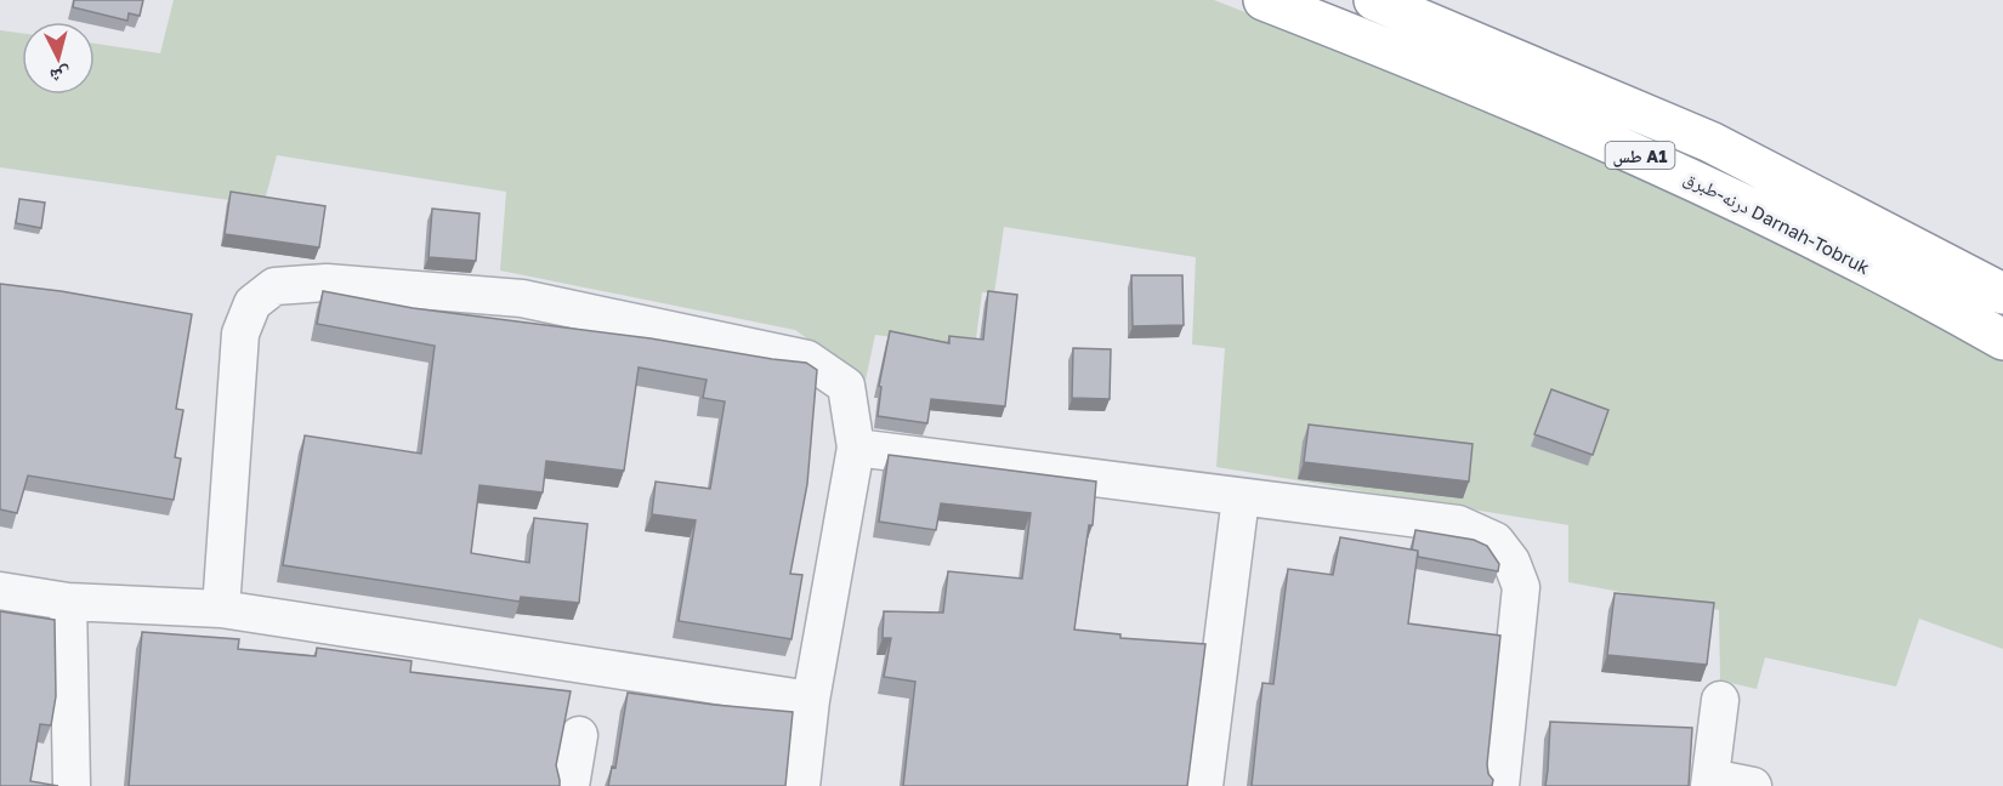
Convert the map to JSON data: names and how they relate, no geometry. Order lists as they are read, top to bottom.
{
  "streets": {
    "highway": ["طس A1", "درنه-طبرق Darnah-Tobruk"]
  },
  "north": "bottom"
}
